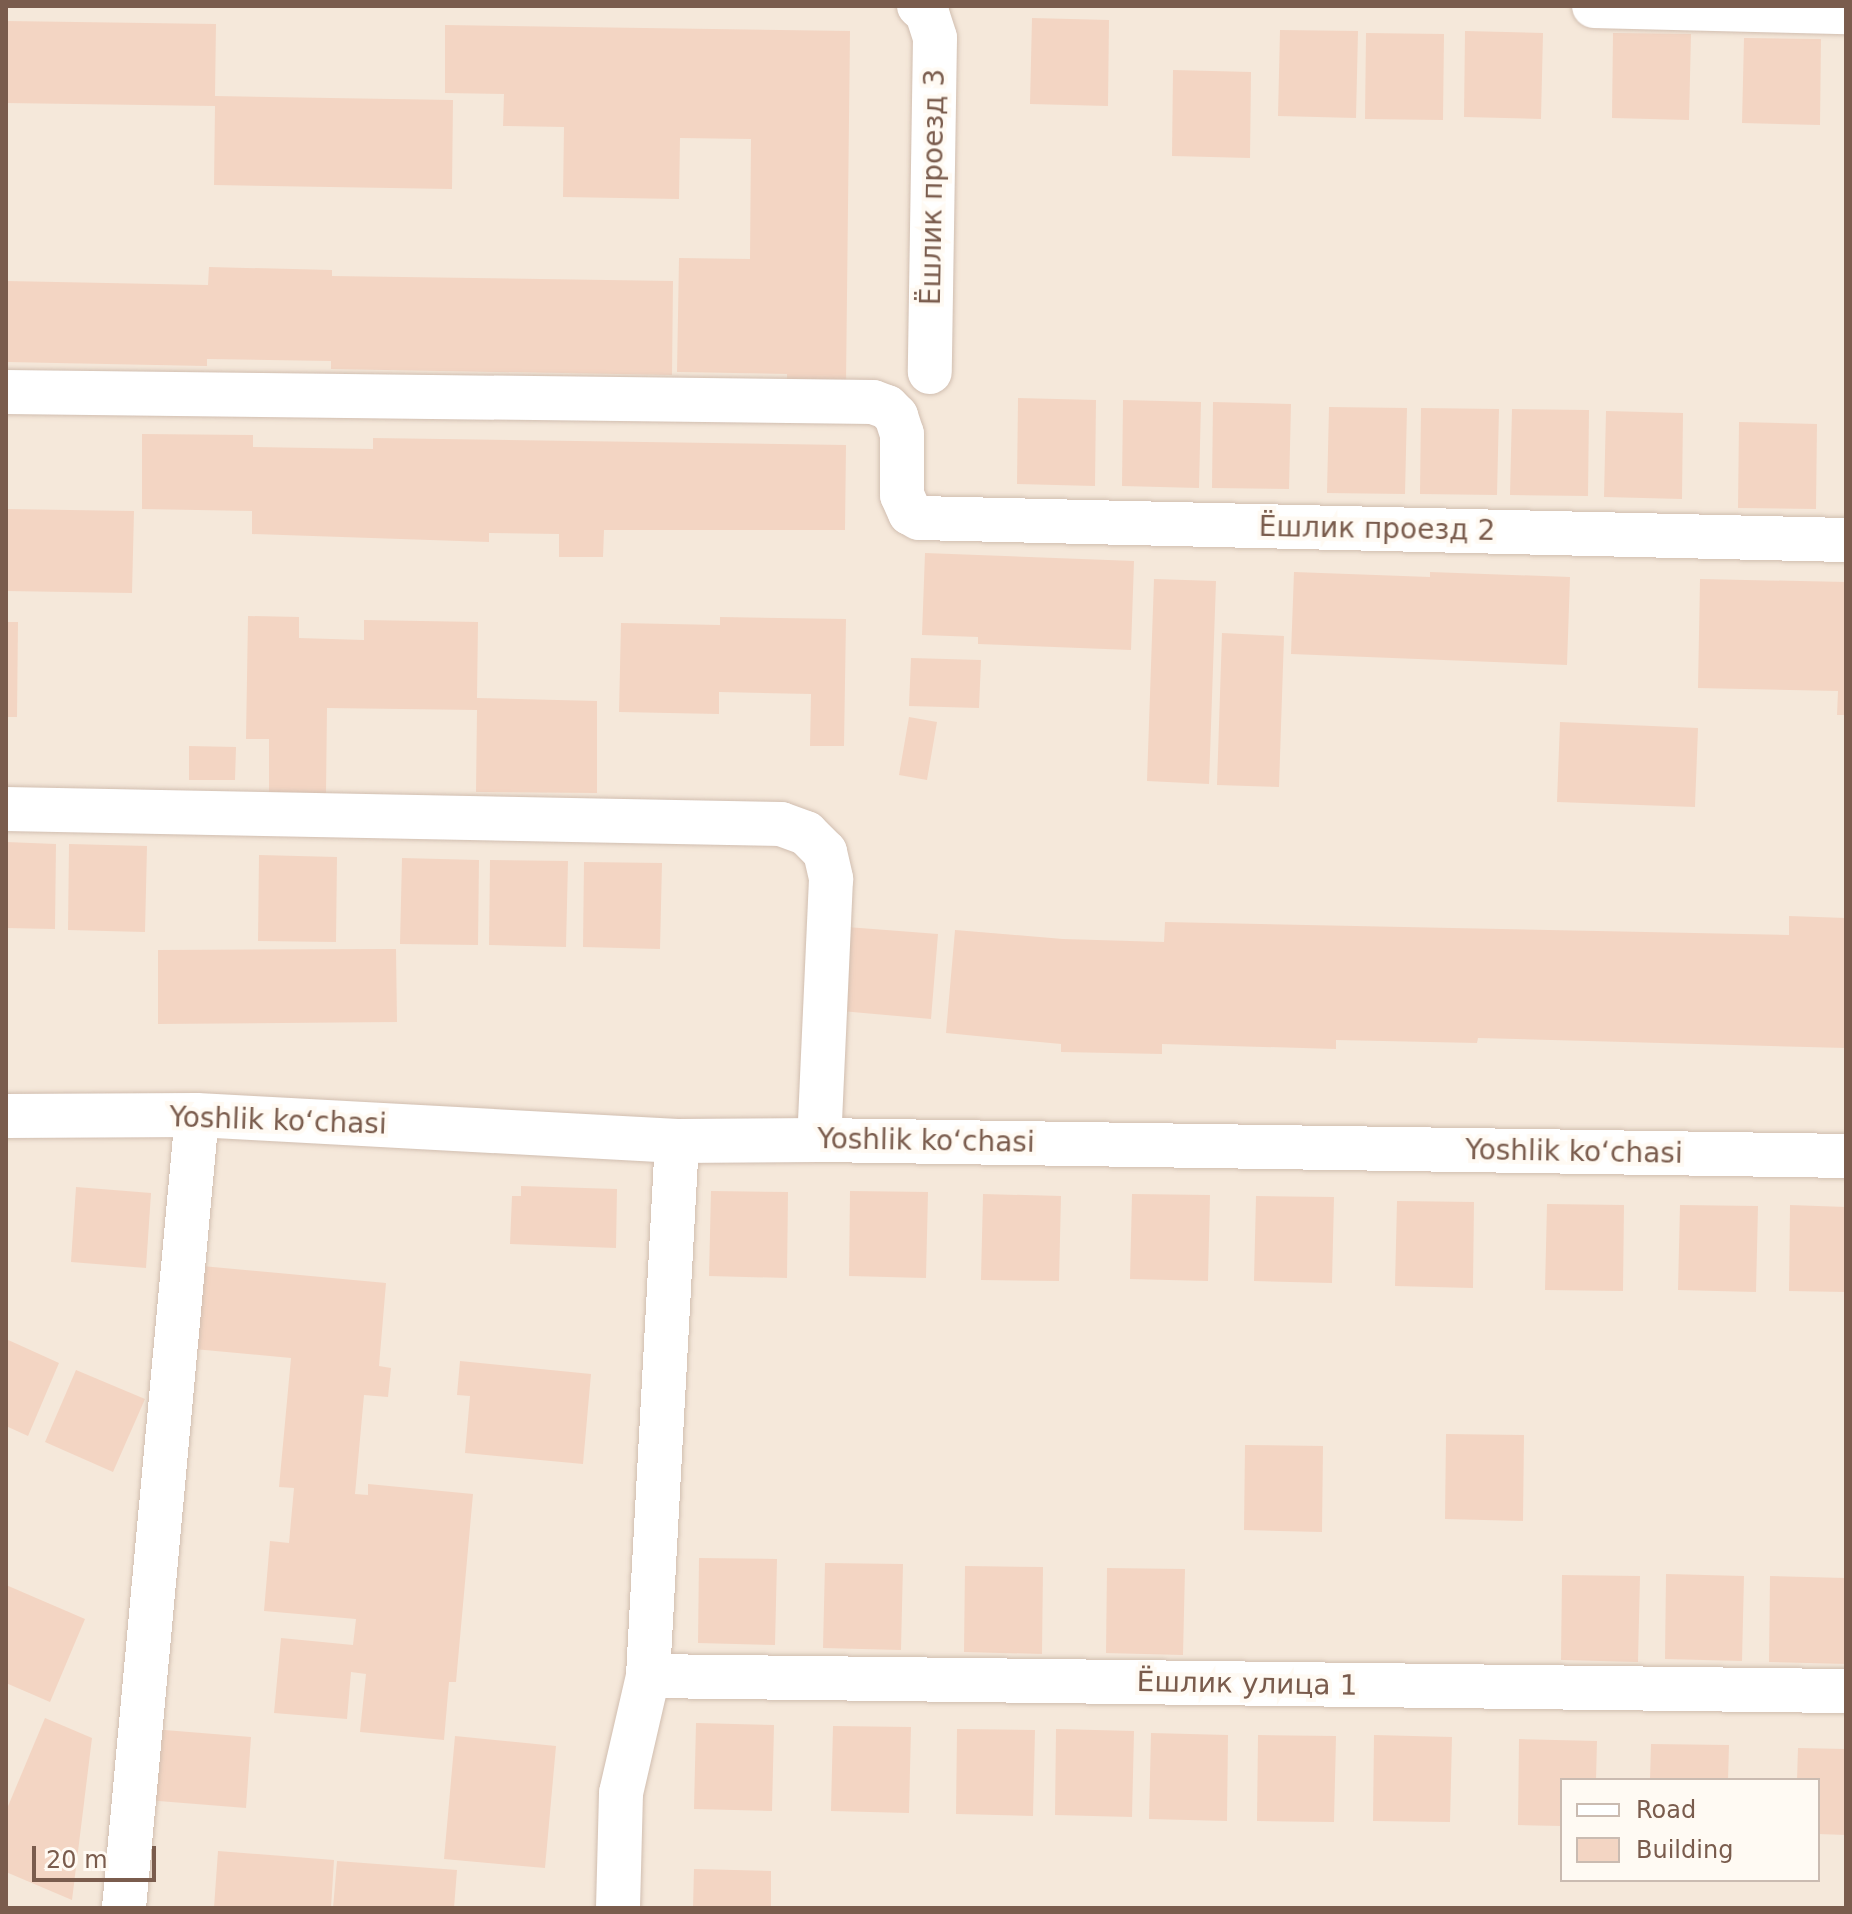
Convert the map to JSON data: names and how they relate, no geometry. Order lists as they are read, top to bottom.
{
  "streets": {
    "street": [
      "Ёшлик проезд 3",
      "Ёшлик проезд 2",
      "Yoshlik koʻchasi",
      "Ёшлик улица 1"
    ]
  },
  "legend": ["Road", "Building"],
  "scale_bar": "20 m"
}
